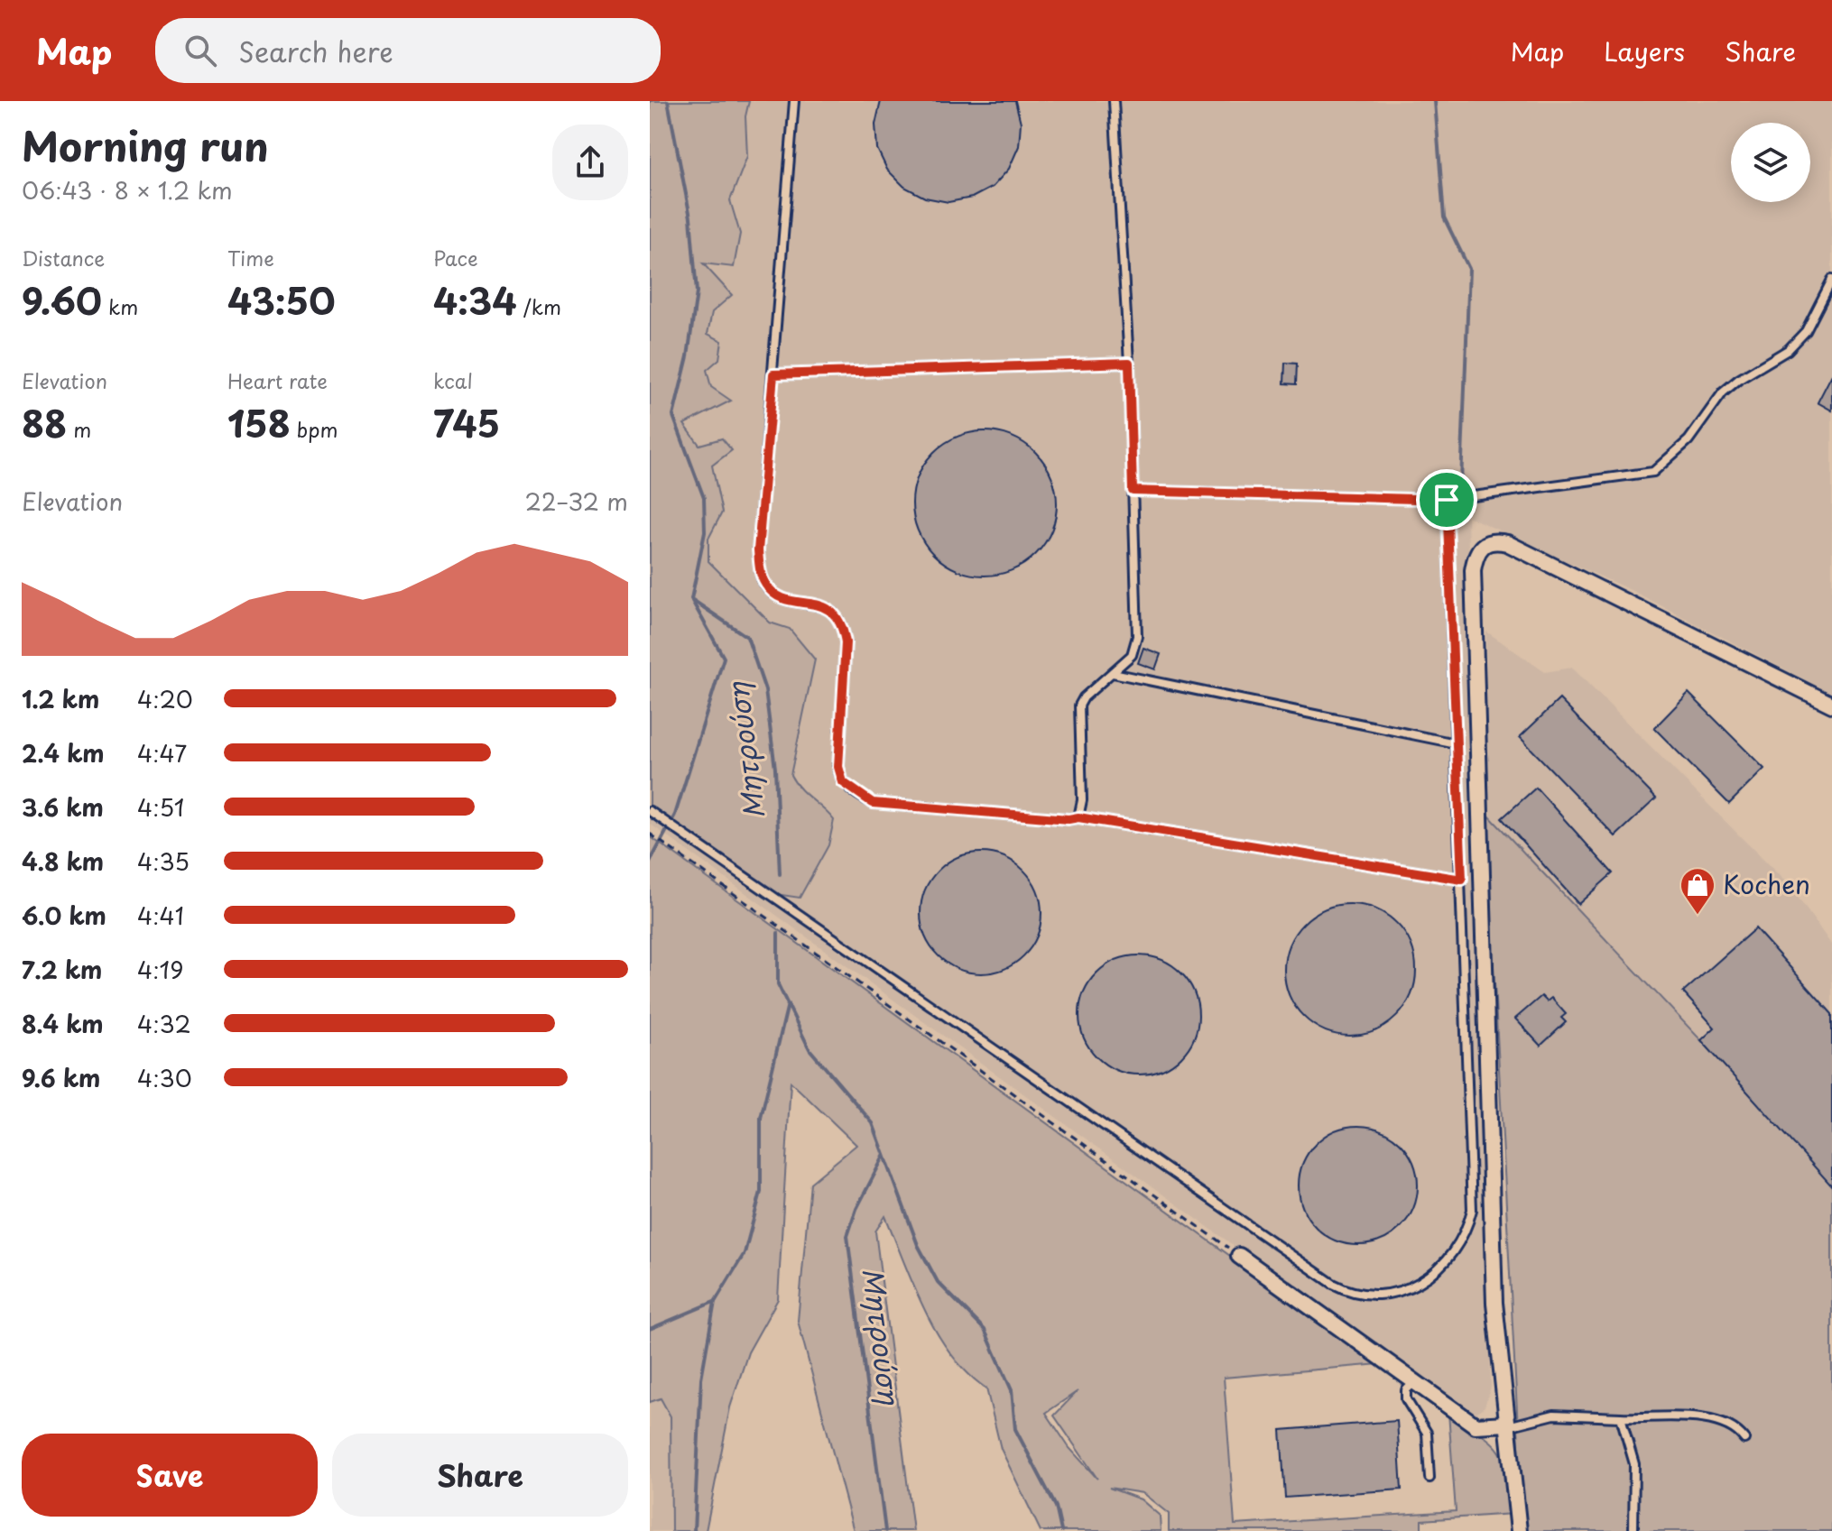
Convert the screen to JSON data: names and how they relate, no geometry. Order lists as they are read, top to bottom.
{
  "water": ["Μητρούση"],
  "places": {
    "shop": ["Kochen"]
  },
  "page": {
    "header": "Map",
    "search": "Search here",
    "nav": ["Map", "Layers", "Share"],
    "heading": ["Morning run", "06:43 · 8 × 1.2 km"],
    "stats": [
      ["Distance", "9.60 km"],
      ["Time", "43:50"],
      ["Pace", "4:34 /km"],
      ["Elevation", "88 m"],
      ["Heart rate", "158 bpm"],
      ["kcal", "745"]
    ],
    "chart": ["Elevation", "22–32 m"],
    "list": [
      {
        "name": "1.2 km",
        "note": "4:20"
      },
      {
        "name": "2.4 km",
        "note": "4:47"
      },
      {
        "name": "3.6 km",
        "note": "4:51"
      },
      {
        "name": "4.8 km",
        "note": "4:35"
      },
      {
        "name": "6.0 km",
        "note": "4:41"
      },
      {
        "name": "7.2 km",
        "note": "4:19"
      },
      {
        "name": "8.4 km",
        "note": "4:32"
      },
      {
        "name": "9.6 km",
        "note": "4:30"
      }
    ],
    "buttons": ["Save", "Share"]
  }
}
